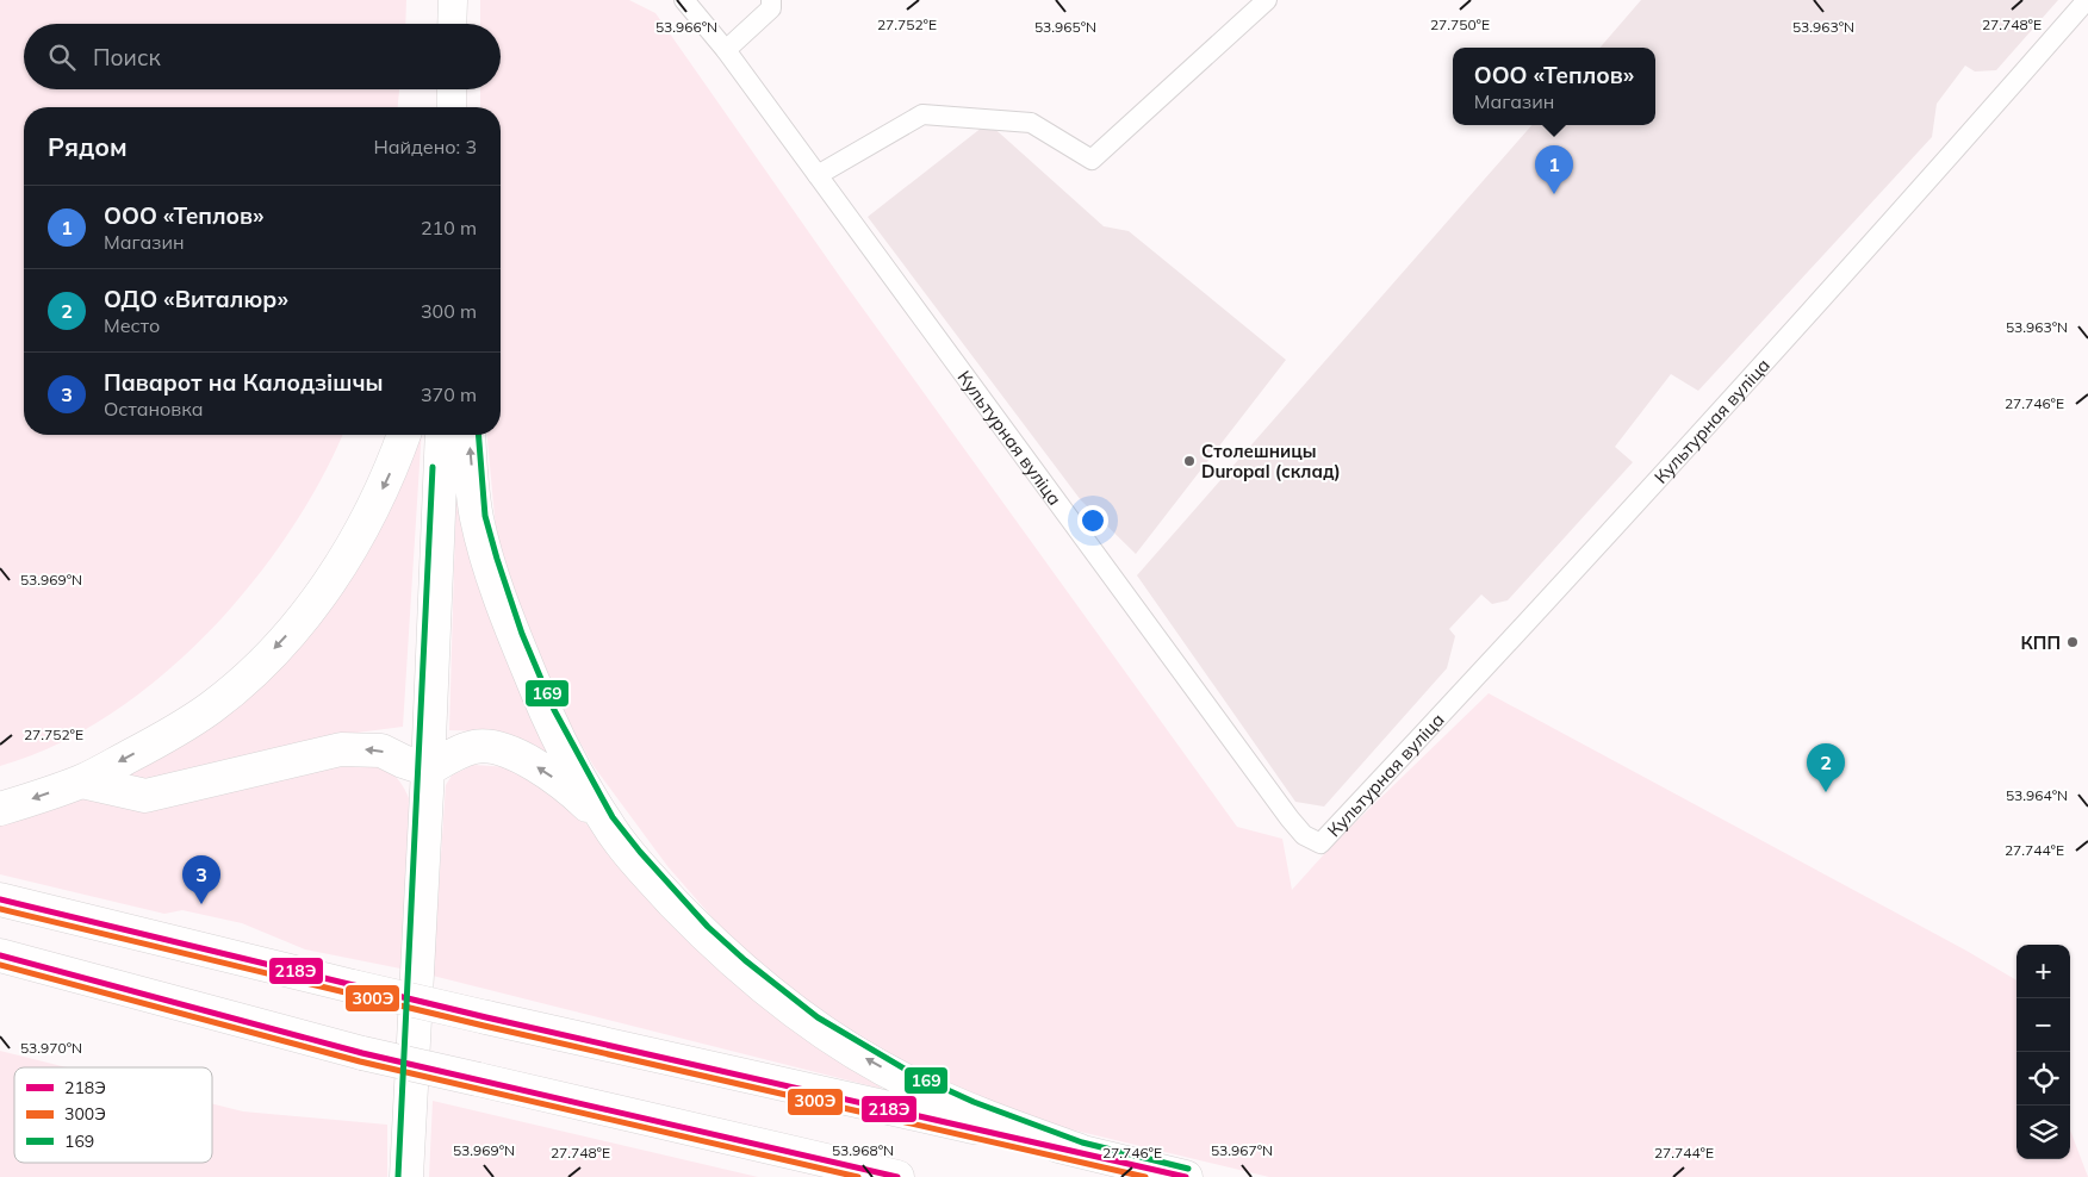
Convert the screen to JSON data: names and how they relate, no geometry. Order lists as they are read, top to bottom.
{
  "streets": {
    "street": ["Культурная вуліца"]
  },
  "places": ["Столешницы Duropal (склад)", "КПП"],
  "lines": ["transit line 169", "transit line 218Э", "transit line 300Э"],
  "legend": ["218Э", "300Э", "169"],
  "page": {
    "search": "Поиск",
    "popup": ["ООО «Теплов»", "Магазин"],
    "heading": ["Рядом", "Найдено: 3"],
    "pins": ["1", "2", "3"],
    "list": [
      {
        "mark": "1",
        "name": "ООО «Теплов»",
        "note": "Магазин",
        "value": "210 m"
      },
      {
        "mark": "2",
        "name": "ОДО «Виталюр»",
        "note": "Место",
        "value": "300 m"
      },
      {
        "mark": "3",
        "name": "Паварот на Калодзішчы",
        "note": "Остановка",
        "value": "370 m"
      }
    ],
    "map_buttons": ["+", "−"]
  },
  "coordinates": [
    "27.752°E",
    "27.750°E",
    "27.748°E",
    "53.963°N",
    "53.966°N",
    "53.965°N",
    "27.746°E",
    "53.969°N",
    "53.964°N",
    "27.744°E",
    "53.970°N",
    "53.968°N",
    "53.967°N"
  ]
}
